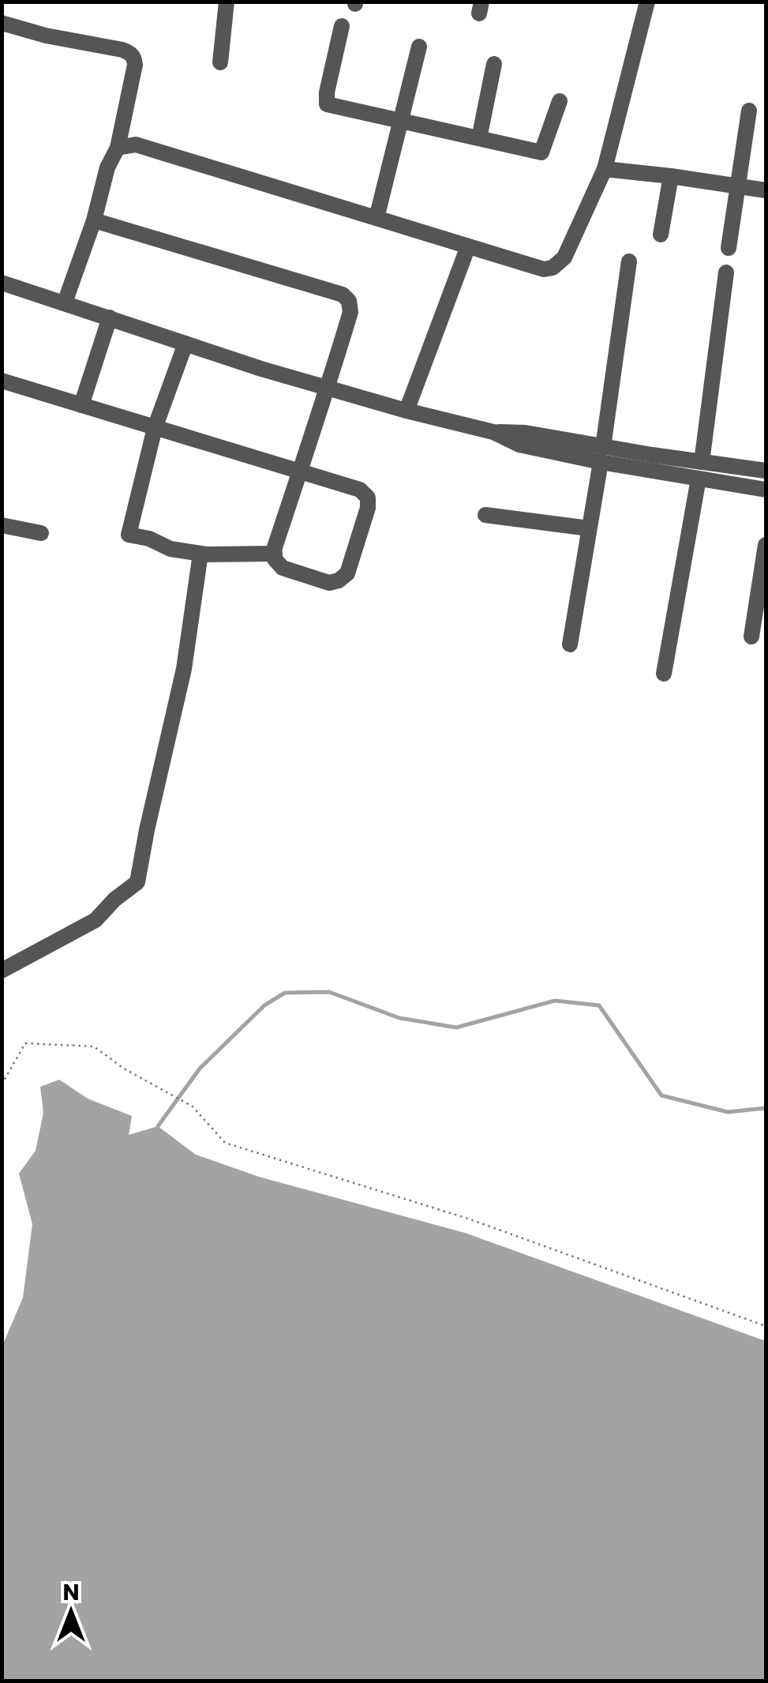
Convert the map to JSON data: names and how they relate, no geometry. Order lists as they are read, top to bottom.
{
  "north": "top"
}
